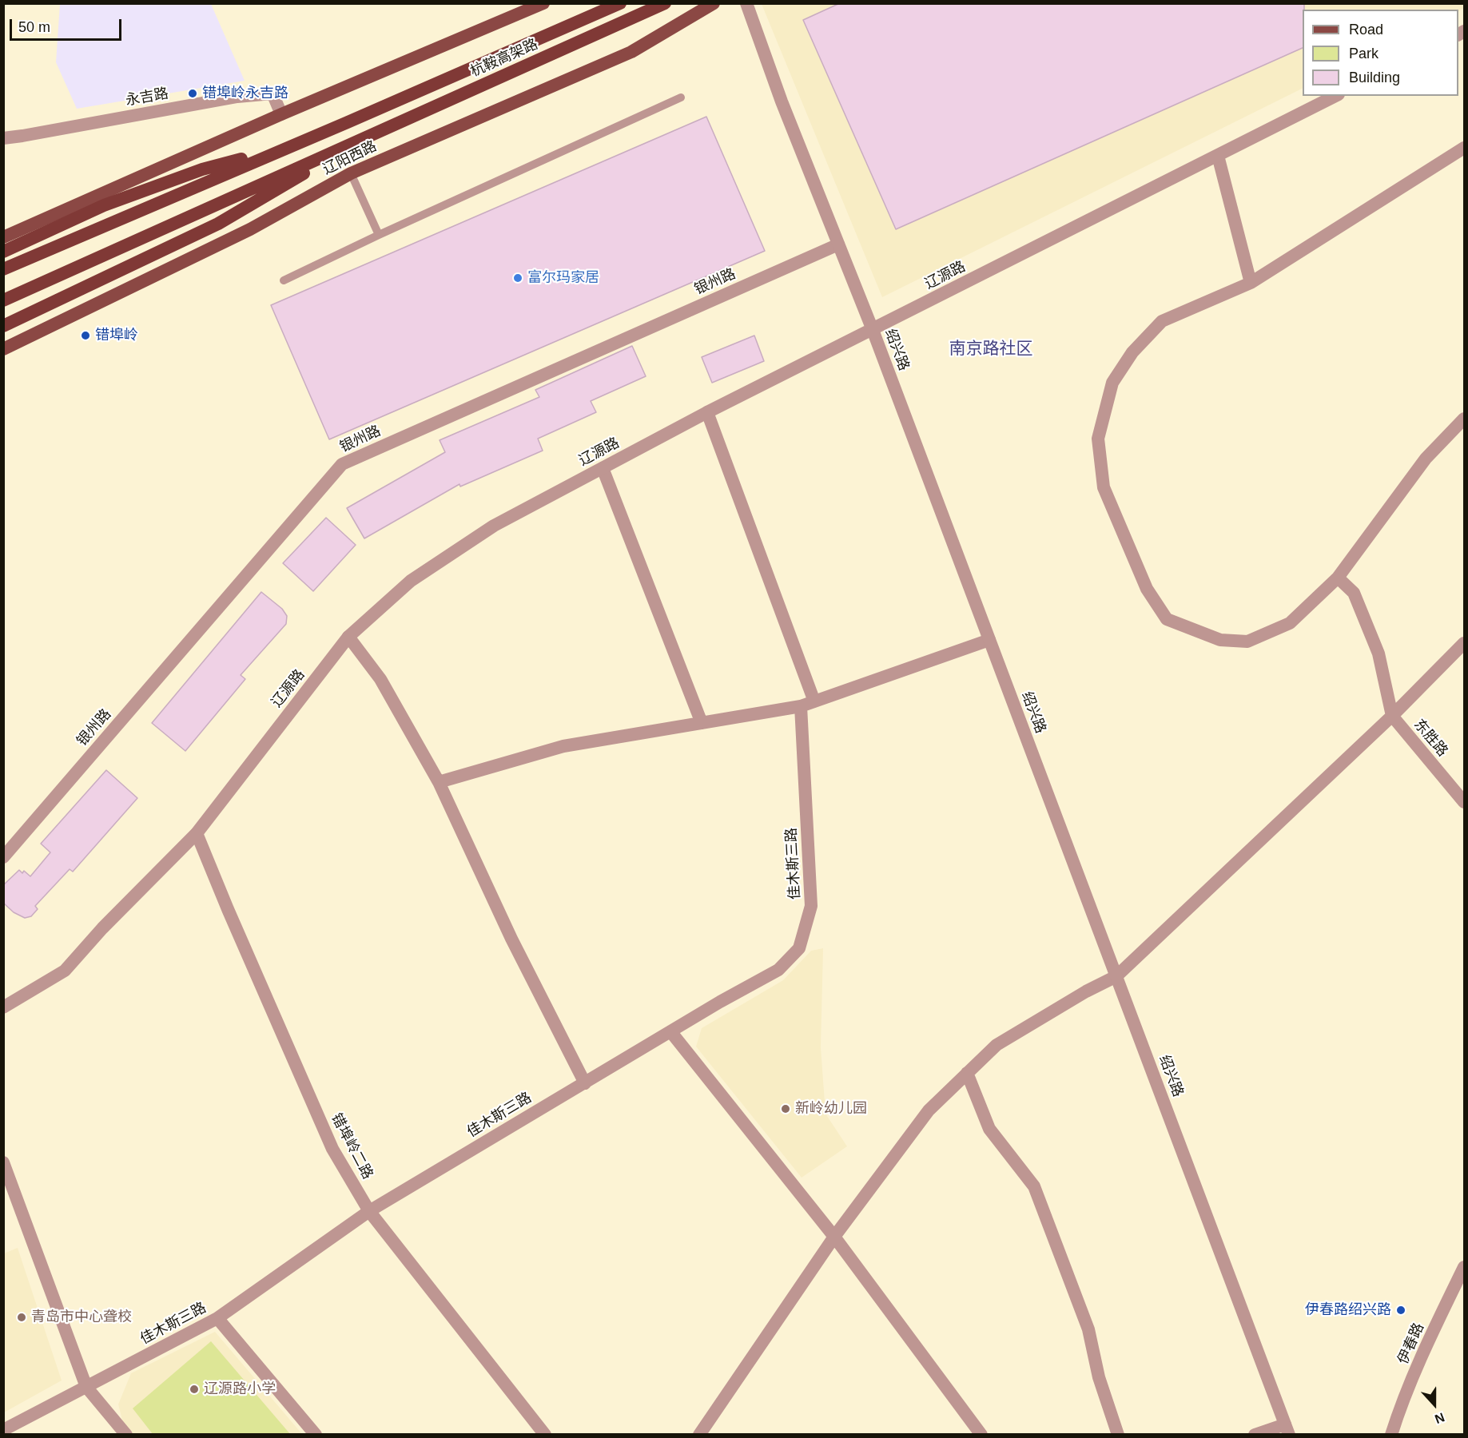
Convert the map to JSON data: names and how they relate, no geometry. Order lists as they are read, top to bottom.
{
  "streets": {
    "highway": ["杭鞍高架路", "辽阳西路"],
    "street": [
      "永吉路",
      "辽源路",
      "银州路",
      "绍兴路",
      "东胜路",
      "佳木斯三路",
      "错埠岭二路",
      "伊春路"
    ]
  },
  "crossings": [
    ["杭鞍高架路", "辽阳西路"],
    ["辽源路", "绍兴路"],
    ["辽源路", "错埠岭二路"],
    ["银州路", "绍兴路"],
    ["佳木斯三路", "错埠岭二路"]
  ],
  "districts": ["南京路社区"],
  "places": [
    "错埠岭永吉路",
    "富尔玛家居",
    "错埠岭",
    "新岭幼儿园",
    "伊春路绍兴路",
    "青岛市中心聋校",
    "辽源路小学"
  ],
  "legend": ["Road", "Park", "Building"],
  "scale_bar": "50 m",
  "north": "bottom"
}
